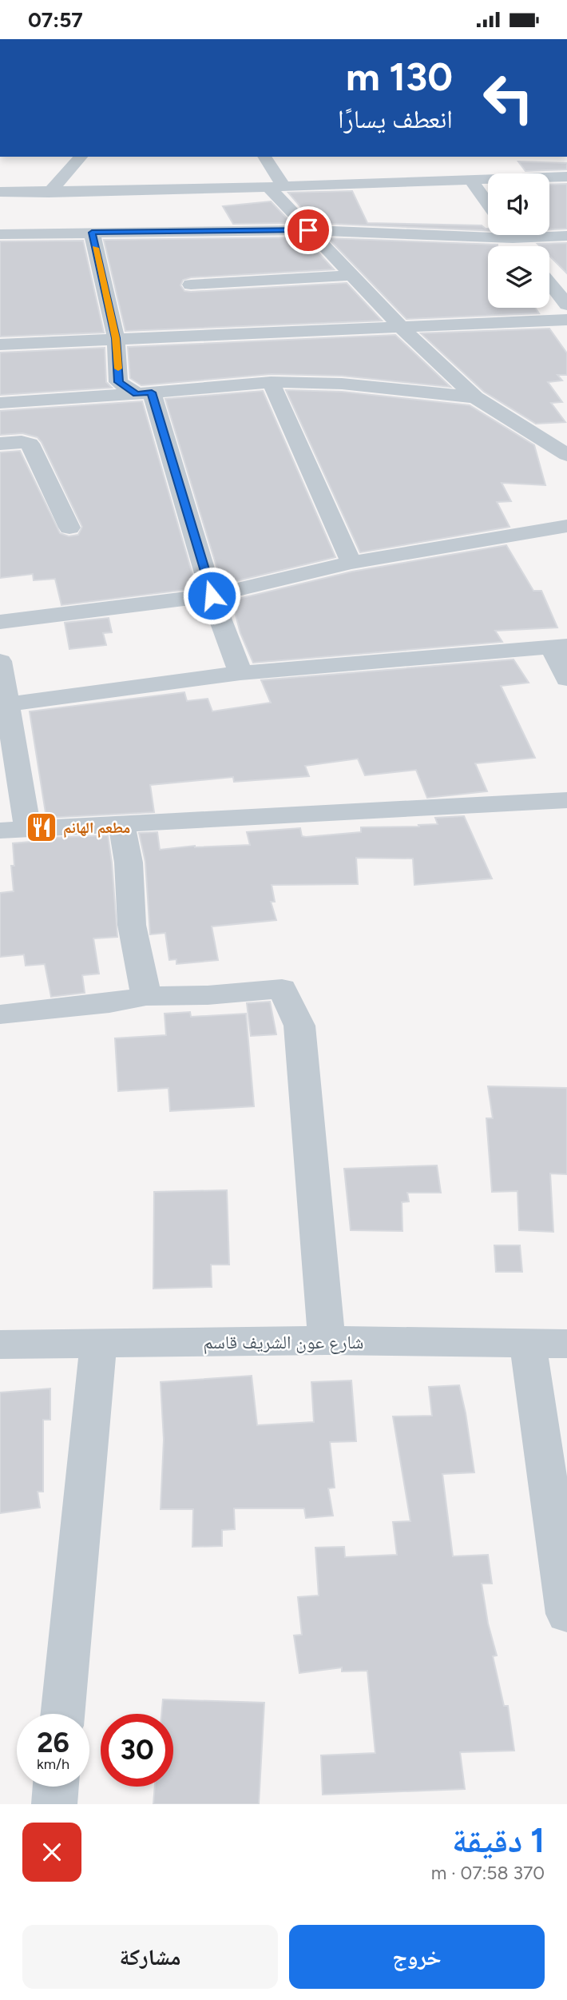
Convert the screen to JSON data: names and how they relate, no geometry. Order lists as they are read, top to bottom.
{
  "streets": {
    "street": ["شارع عون الشريف قاسم"]
  },
  "places": {
    "restaurant": ["مطعم الهانم"]
  },
  "page": {
    "status": "07:57",
    "turn": ["130 m", "انعطف يسارًا"],
    "speed": "26 km/h",
    "limit": "30",
    "heading": ["1 دقيقة", "370 m · 07:58"],
    "buttons": ["خروج", "مشاركة"]
  }
}
